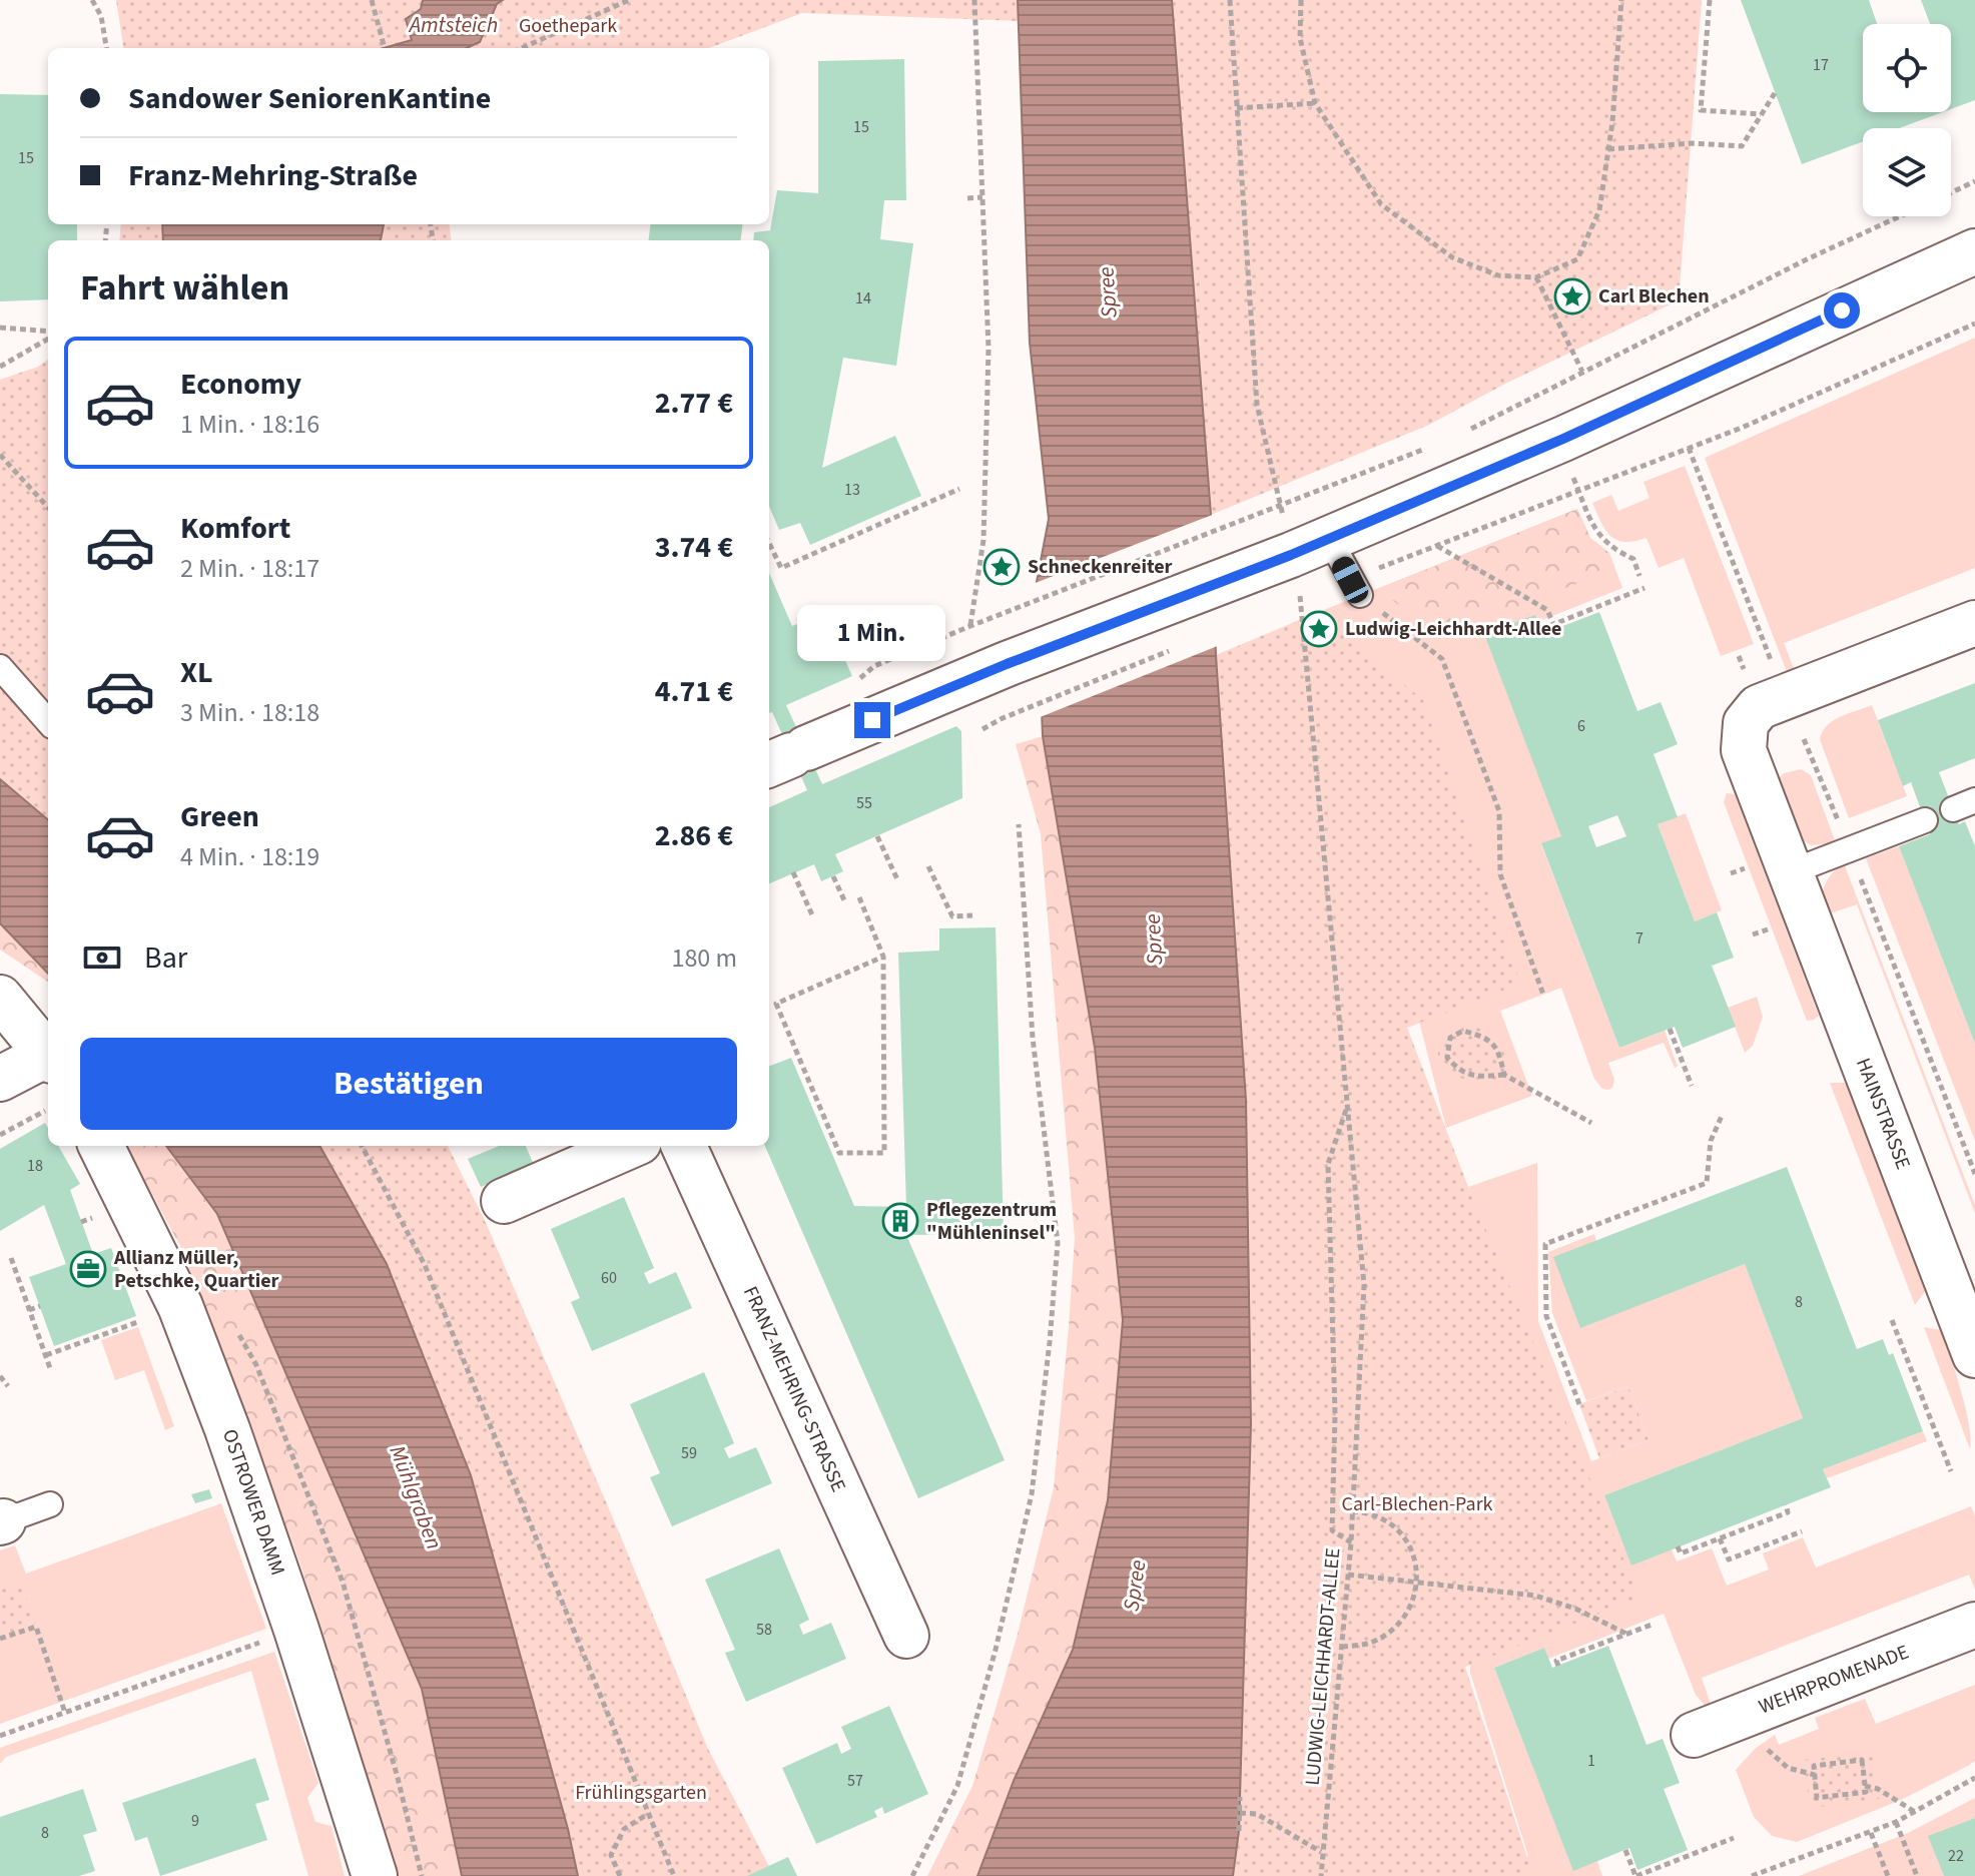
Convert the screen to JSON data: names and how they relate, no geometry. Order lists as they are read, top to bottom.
{
  "streets": {
    "street": [
      "HAINSTRASSE",
      "FRANZ-MEHRING-STRASSE",
      "OSTROWER DAMM",
      "WEHRPROMENADE"
    ],
    "path": ["LUDWIG-LEICHHARDT-ALLEE"]
  },
  "water": ["Amtsteich", "Spree", "Mühlgraben"],
  "parks": ["Goethepark", "Carl-Blechen-Park", "Frühlingsgarten"],
  "places": {
    "place": ["Carl Blechen", "Schneckenreiter", "Ludwig-Leichhardt-Allee"],
    "building": ["Pflegezentrum \"Mühleninsel\""],
    "office": ["Allianz Müller, Petschke, Quartier"]
  },
  "house_numbers": [
    "17",
    "15",
    "15",
    "14",
    "13",
    "6",
    "55",
    "7",
    "18",
    "60",
    "8",
    "59",
    "58",
    "1",
    "57",
    "9",
    "8",
    "22"
  ],
  "page": {
    "banner": ["Sandower SeniorenKantine", "Franz-Mehring-Straße"],
    "heading": "Fahrt wählen",
    "list": [
      {
        "name": "Economy",
        "note": "1 Min. · 18:16",
        "value": "2.77 €"
      },
      {
        "name": "Komfort",
        "note": "2 Min. · 18:17",
        "value": "3.74 €"
      },
      {
        "name": "XL",
        "note": "3 Min. · 18:18",
        "value": "4.71 €"
      },
      {
        "name": "Green",
        "note": "4 Min. · 18:19",
        "value": "2.86 €"
      }
    ],
    "bubble": "1 Min.",
    "pay": ["Bar", "180 m"],
    "buttons": "Bestätigen"
  }
}
